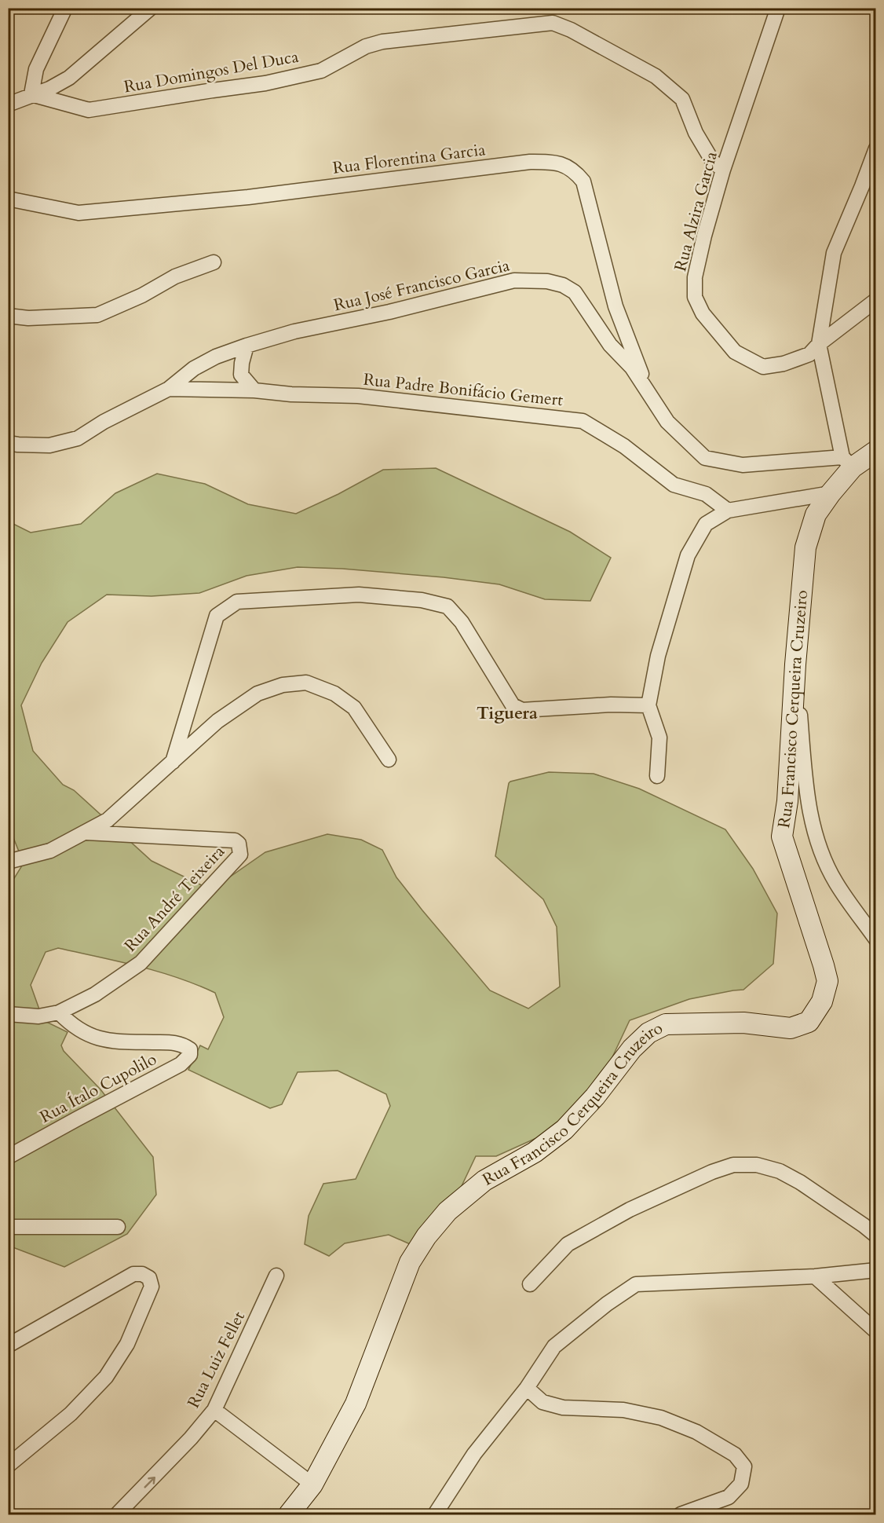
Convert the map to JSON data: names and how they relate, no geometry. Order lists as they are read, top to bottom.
{
  "streets": {
    "main road": ["Rua Francisco Cerqueira Cruzeiro"],
    "street": [
      "Rua Domingos Del Duca",
      "Rua Florentina Garcia",
      "Rua Alzira Garcia",
      "Rua José Francisco Garcia",
      "Rua Padre Bonifácio Gemert",
      "Rua André Teixeira",
      "Rua Ítalo Cupolilo",
      "Rua Luiz Fellet"
    ]
  },
  "crossings": [
    ["Rua Domingos Del Duca", "Rua Alzira Garcia"],
    ["Rua Florentina Garcia", "Rua José Francisco Garcia"],
    ["Rua José Francisco Garcia", "Rua Padre Bonifácio Gemert"],
    ["Rua José Francisco Garcia", "Rua Francisco Cerqueira Cruzeiro"],
    ["Rua André Teixeira", "Rua Ítalo Cupolilo"]
  ],
  "one_way": ["Rua Luiz Fellet"],
  "districts": ["Tiguera"]
}
